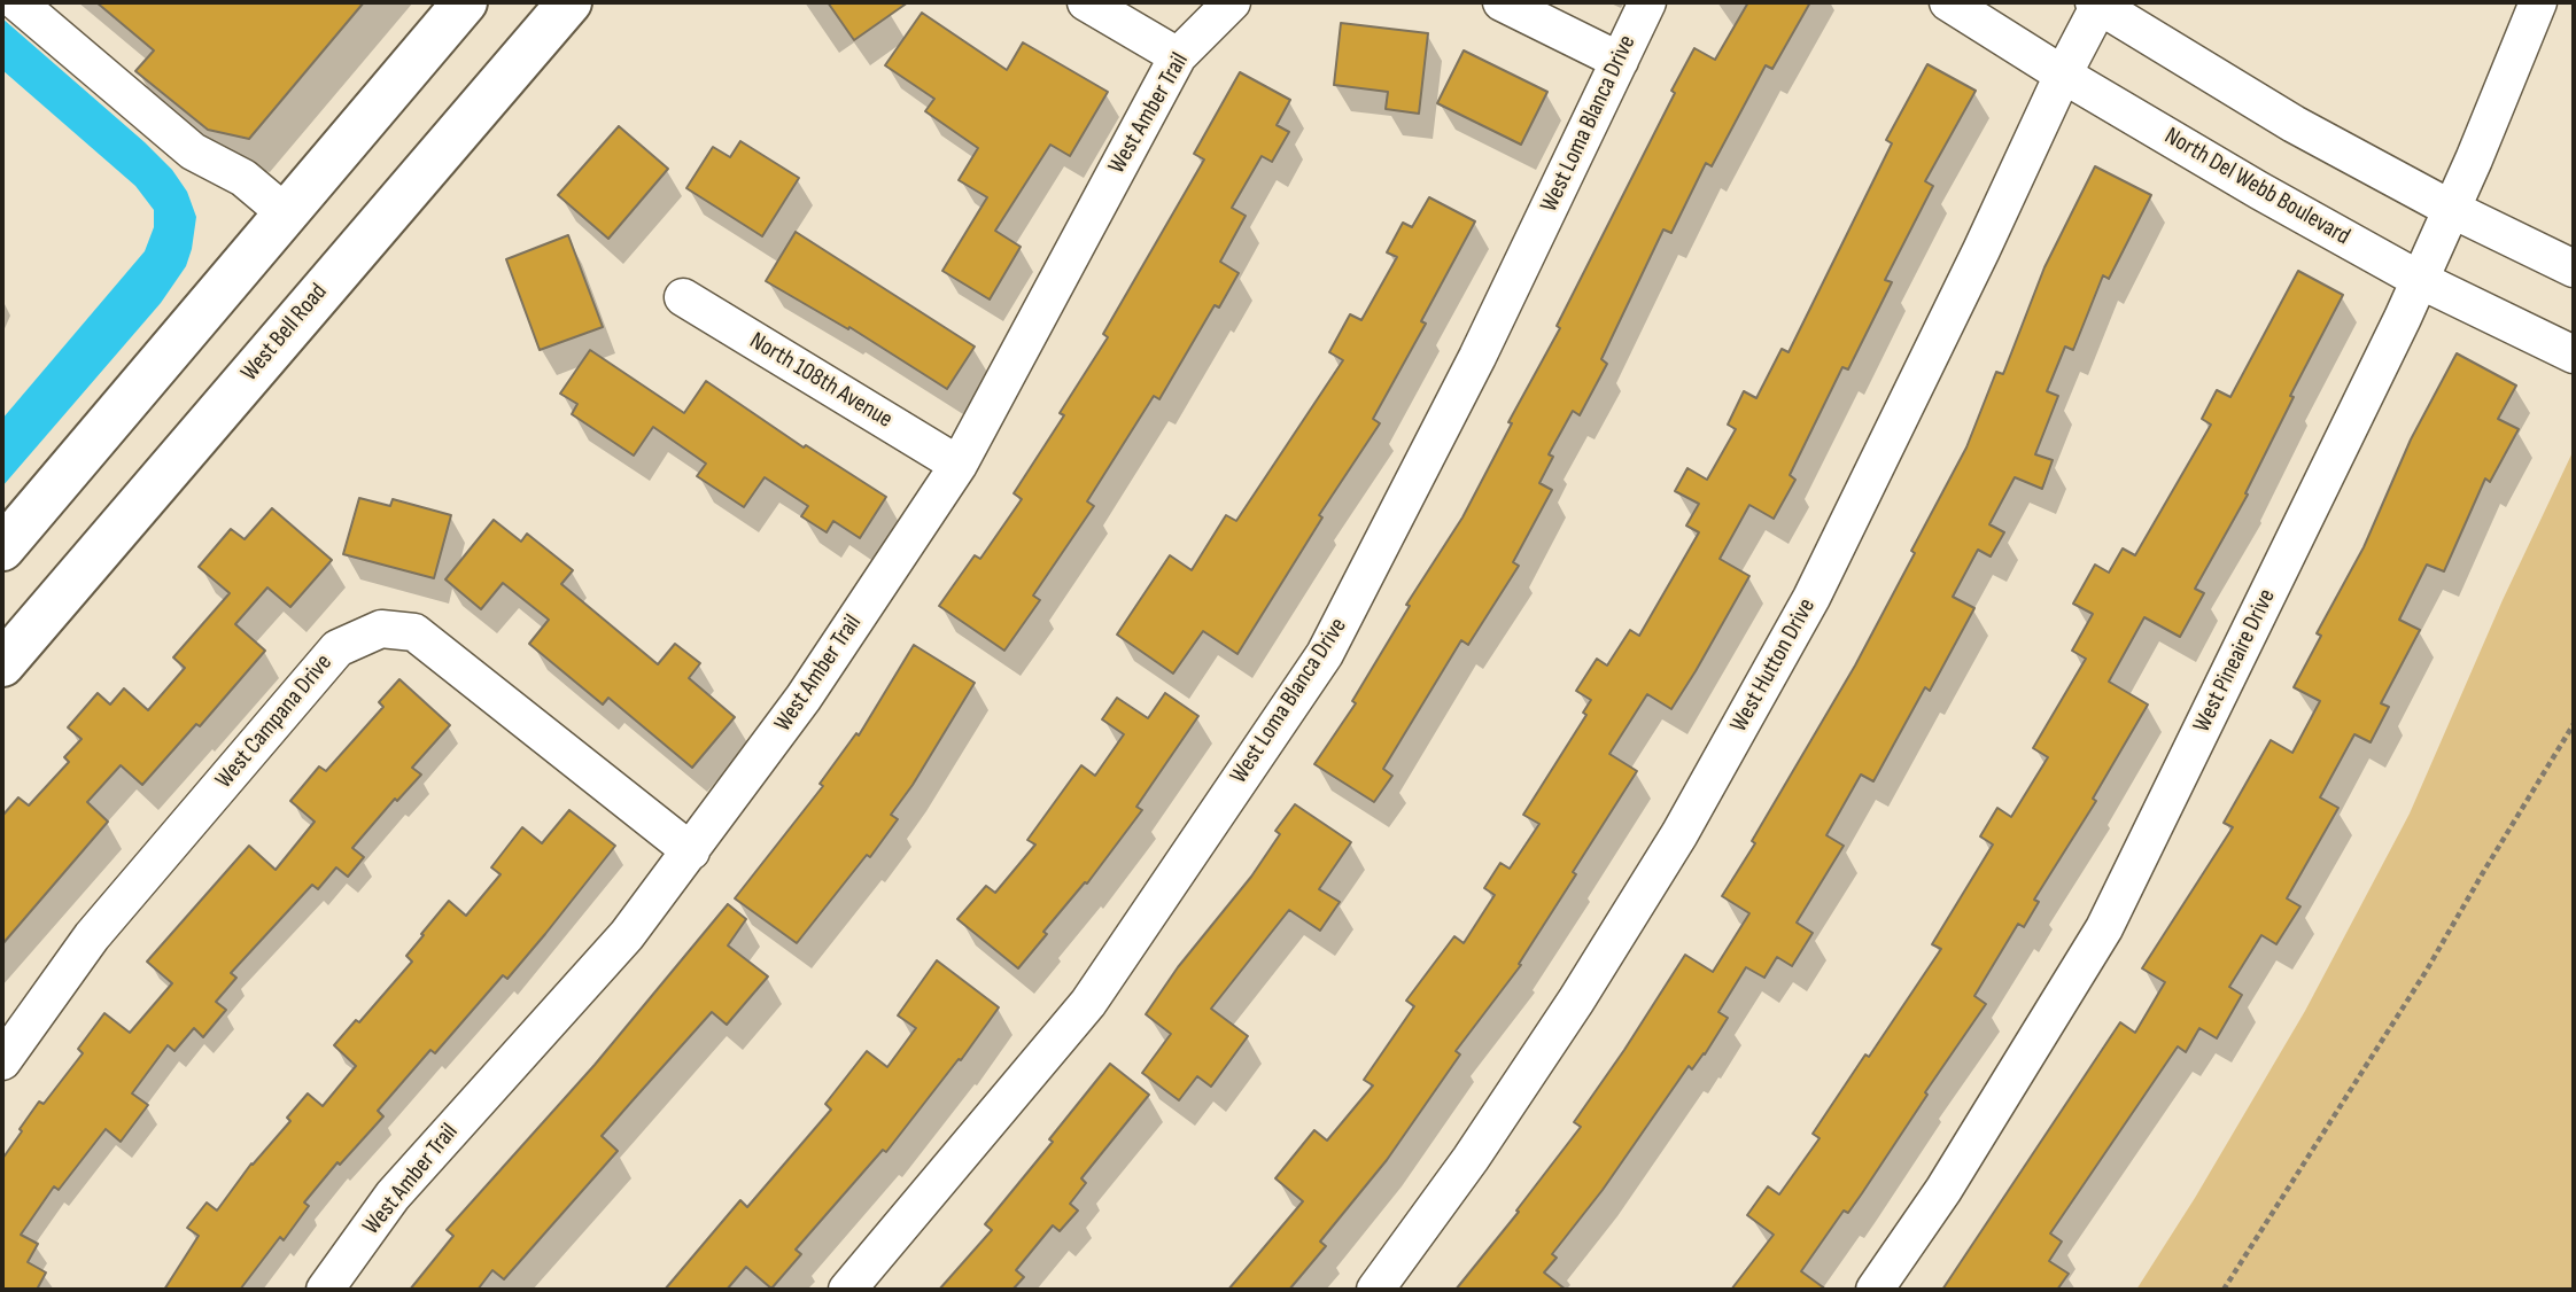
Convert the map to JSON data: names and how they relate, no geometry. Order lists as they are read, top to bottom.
{
  "streets": {
    "main road": ["West Bell Road"],
    "street": [
      "West Amber Trail",
      "West Loma Blanca Drive",
      "North Del Webb Boulevard",
      "North 108th Avenue",
      "West Pineaire Drive",
      "West Hutton Drive",
      "West Campana Drive"
    ]
  },
  "crossings": [
    ["West Amber Trail", "North 108th Avenue"],
    ["West Amber Trail", "West Campana Drive"],
    ["North Del Webb Boulevard", "West Pineaire Drive"],
    ["North Del Webb Boulevard", "West Hutton Drive"]
  ]
}
